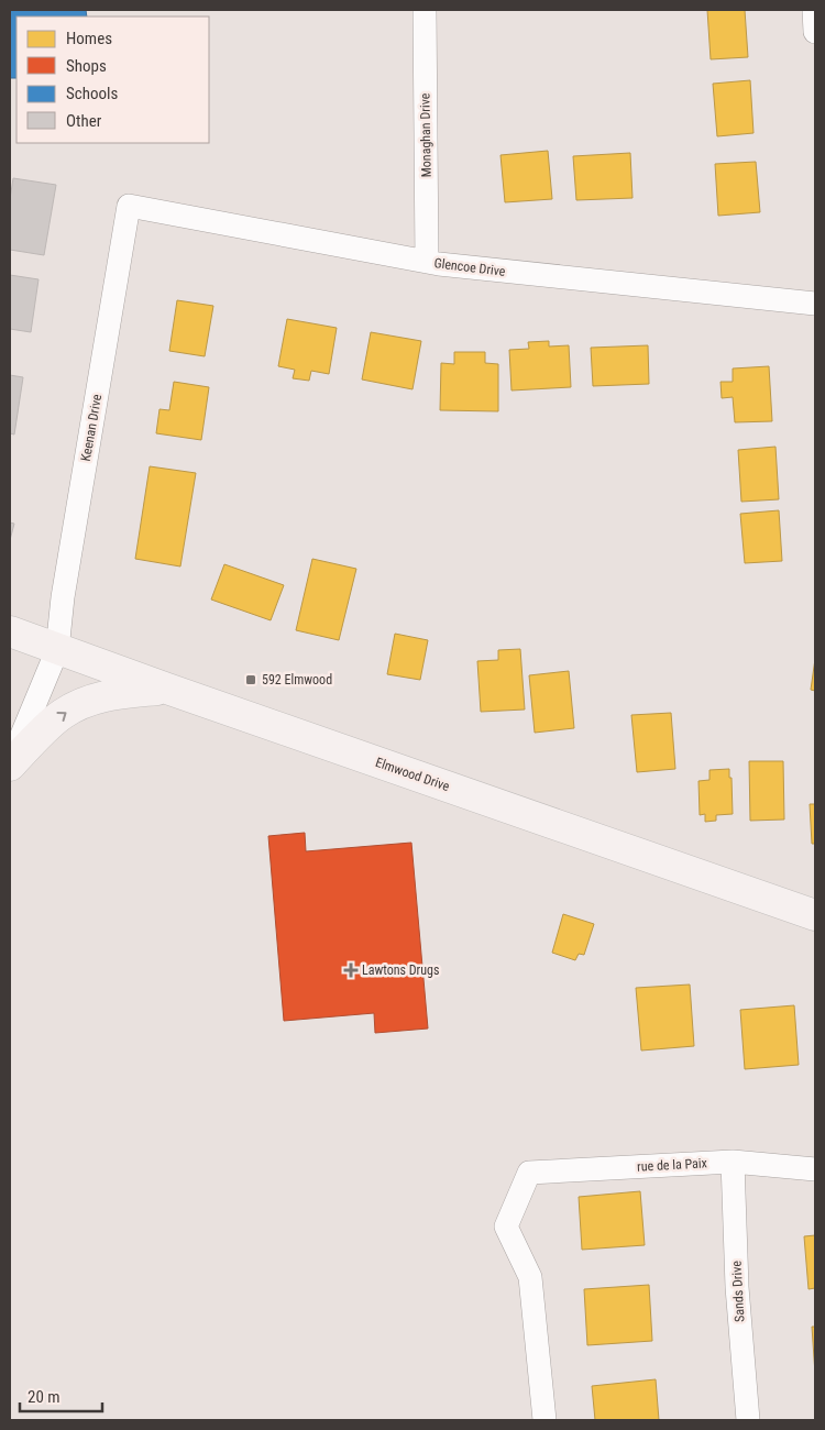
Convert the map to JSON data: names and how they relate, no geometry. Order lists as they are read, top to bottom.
{
  "streets": {
    "main road": ["Elmwood Drive"],
    "street": [
      "Monaghan Drive",
      "Glencoe Drive",
      "Keenan Drive",
      "rue de la Paix",
      "Sands Drive"
    ]
  },
  "crossings": [
    ["Monaghan Drive", "Glencoe Drive"],
    ["Glencoe Drive", "Keenan Drive"],
    ["Keenan Drive", "Elmwood Drive"],
    ["rue de la Paix", "Sands Drive"]
  ],
  "places": {
    "transit": ["592 Elmwood"],
    "health": ["Lawtons Drugs"]
  },
  "legend": [
    "Homes",
    "Shops",
    "Schools",
    "Other"
  ],
  "scale_bar": "20 m"
}
